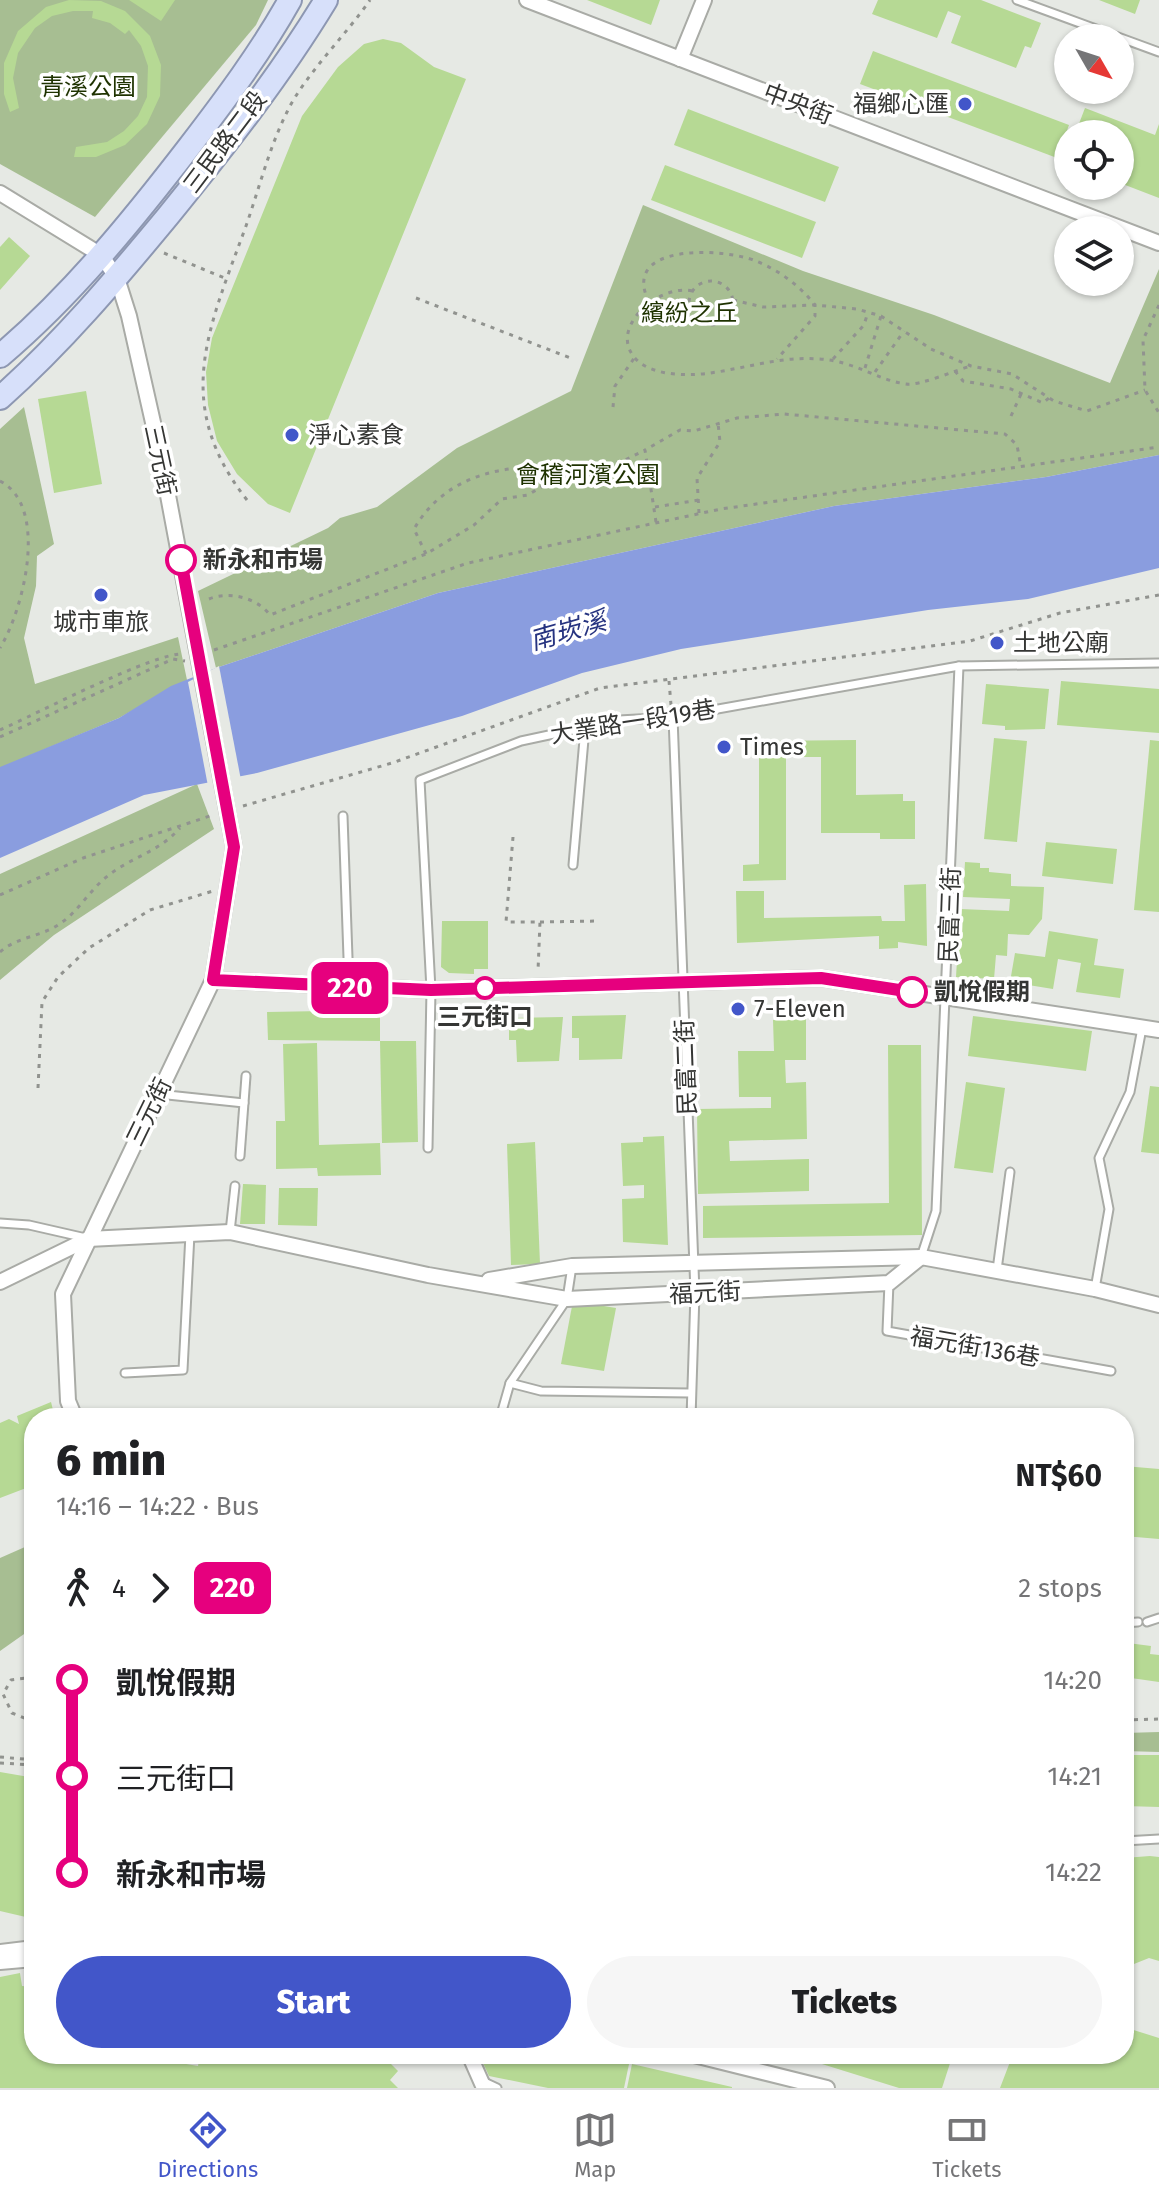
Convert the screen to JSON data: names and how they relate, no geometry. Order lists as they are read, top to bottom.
{
  "streets": {
    "main road": ["三民路二段"],
    "street": ["中央街", "三元街", "福元街"],
    "lane": [
      "大業路一段19巷",
      "民富三街",
      "民富二街",
      "福元街136巷"
    ]
  },
  "crossings": [
    ["三民路二段", "三元街"],
    ["三元街", "福元街"],
    ["大業路一段19巷", "民富三街"],
    ["大業路一段19巷", "民富二街"],
    ["民富三街", "福元街"],
    ["民富二街", "福元街"],
    ["福元街", "福元街136巷"]
  ],
  "water": ["南崁溪"],
  "parks": ["青溪公園", "繽紛之丘", "會稽河濱公園"],
  "places": [
    "福鄉心匯",
    "淨心素食",
    "新永和市場",
    "城市車旅",
    "土地公廟",
    "Times",
    "三元街口",
    "凱悅假期",
    "7-Eleven"
  ],
  "lines": ["bus line 220"],
  "north": "bottom right",
  "page": {
    "on_map": "220",
    "heading": ["6 min", "14:16 – 14:22 · Bus", "NT$60"],
    "legs": ["4", "220", "2 stops"],
    "list": [
      {
        "name": "凱悅假期",
        "value": "14:20"
      },
      {
        "name": "三元街口",
        "value": "14:21"
      },
      {
        "name": "新永和市場",
        "value": "14:22"
      }
    ],
    "buttons": ["Start", "Tickets"],
    "tabs": ["Directions", "Map", "Tickets"]
  }
}
